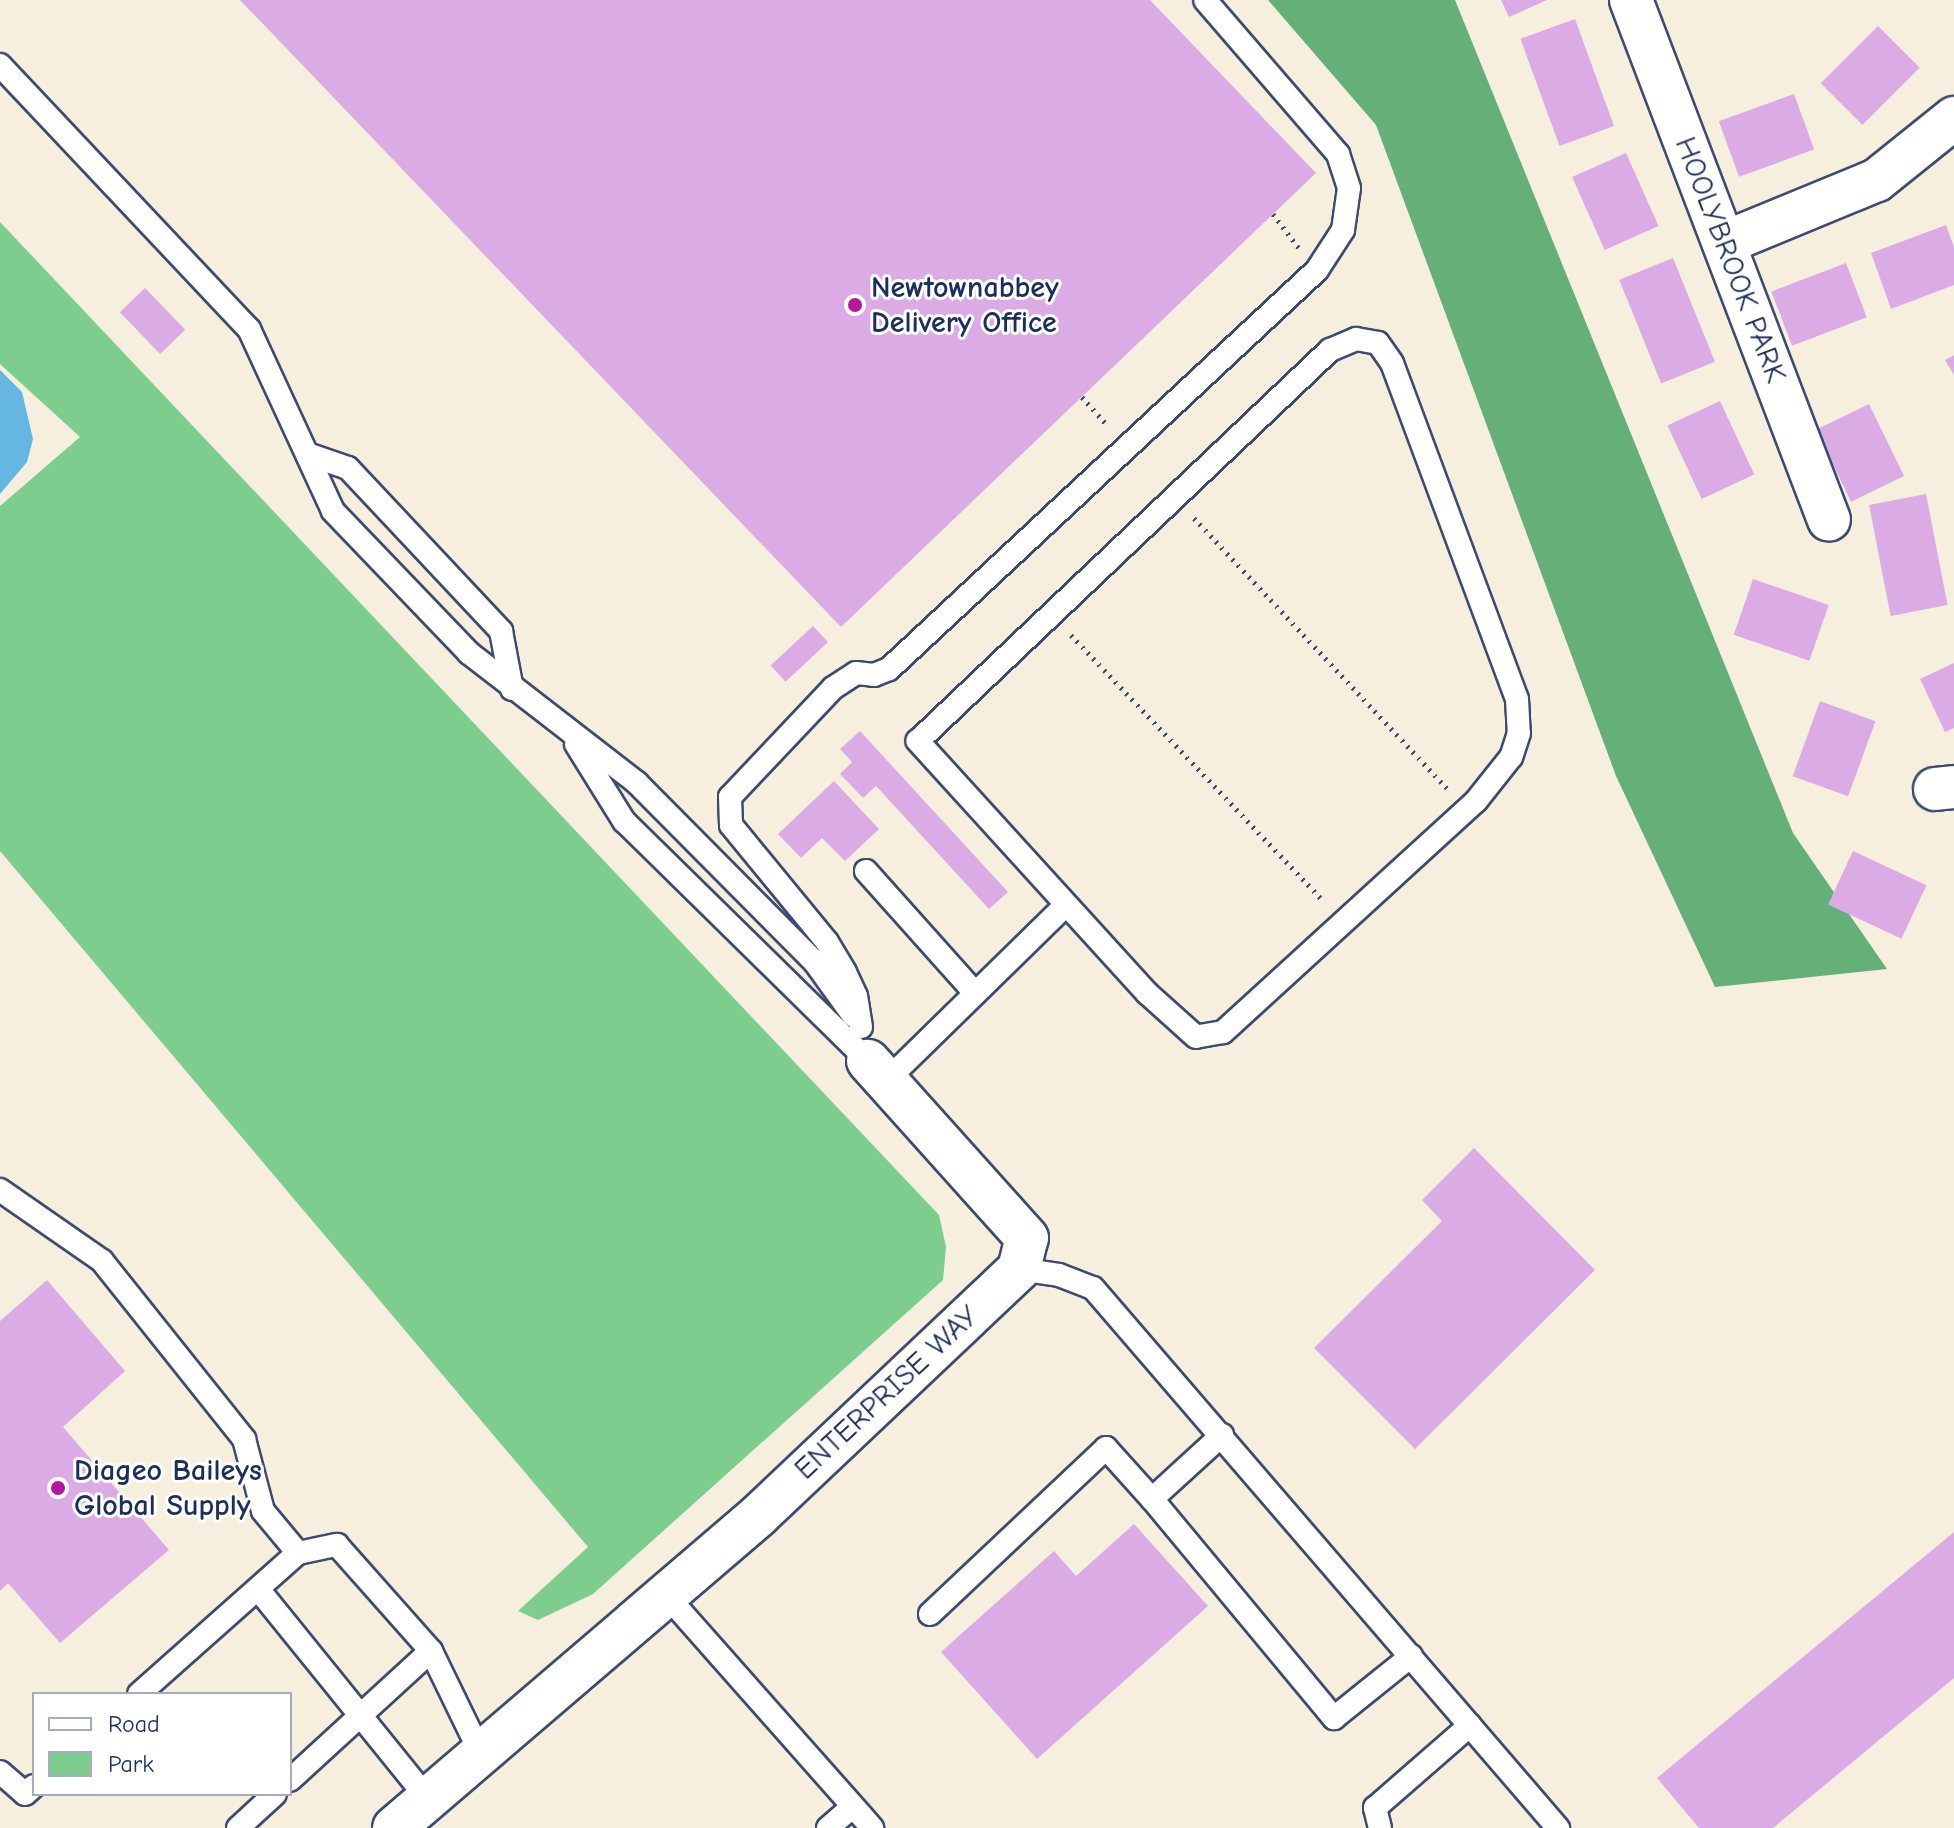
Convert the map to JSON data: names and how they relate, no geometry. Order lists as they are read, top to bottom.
{
  "streets": {
    "street": ["HOOLYBROOK PARK", "ENTERPRISE WAY"]
  },
  "places": ["Newtownabbey Delivery Office", "Diageo Baileys Global Supply"],
  "legend": ["Road", "Park"]
}
